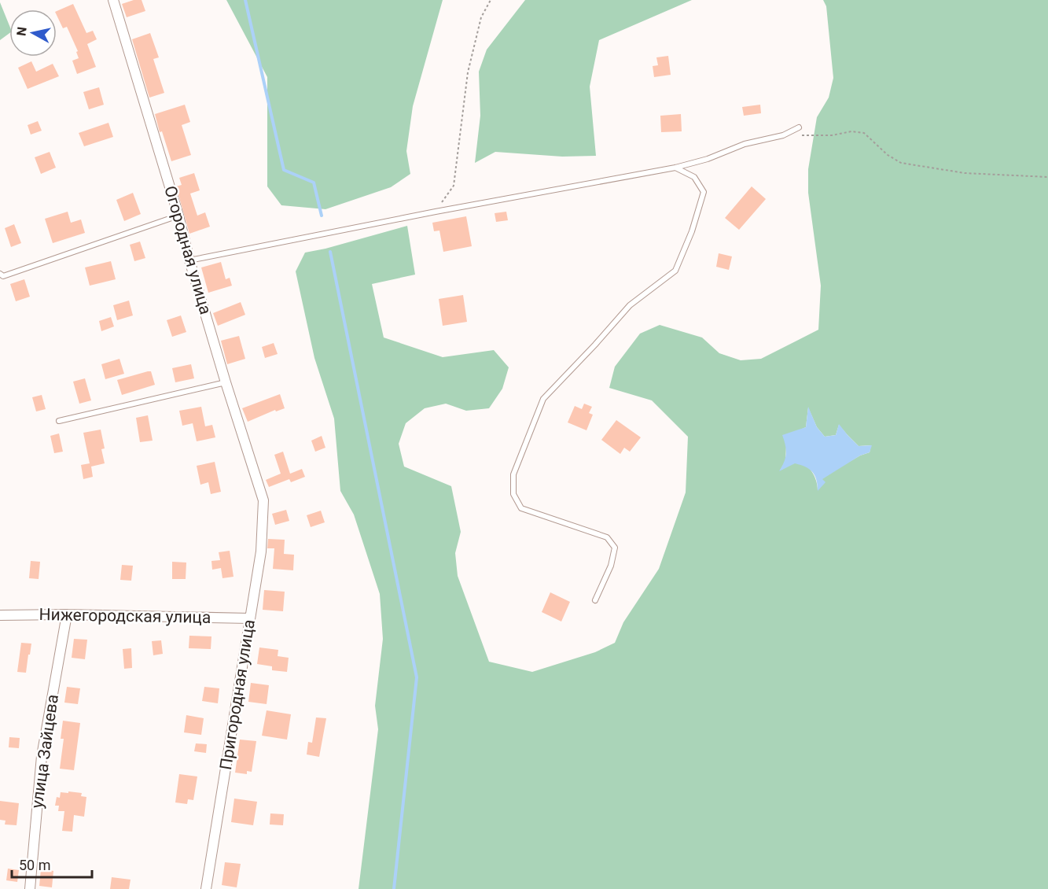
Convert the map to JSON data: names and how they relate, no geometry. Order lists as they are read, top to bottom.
{
  "streets": {
    "street": [
      "Огородная улица",
      "Нижегородская улица",
      "Пригородная улица",
      "улица Зайцева"
    ]
  },
  "crossings": [
    ["Огородная улица", "Пригородная улица"],
    ["Нижегородская улица", "Пригородная улица"],
    ["Нижегородская улица", "улица Зайцева"]
  ],
  "scale_bar": "50 m",
  "north": "left"
}
